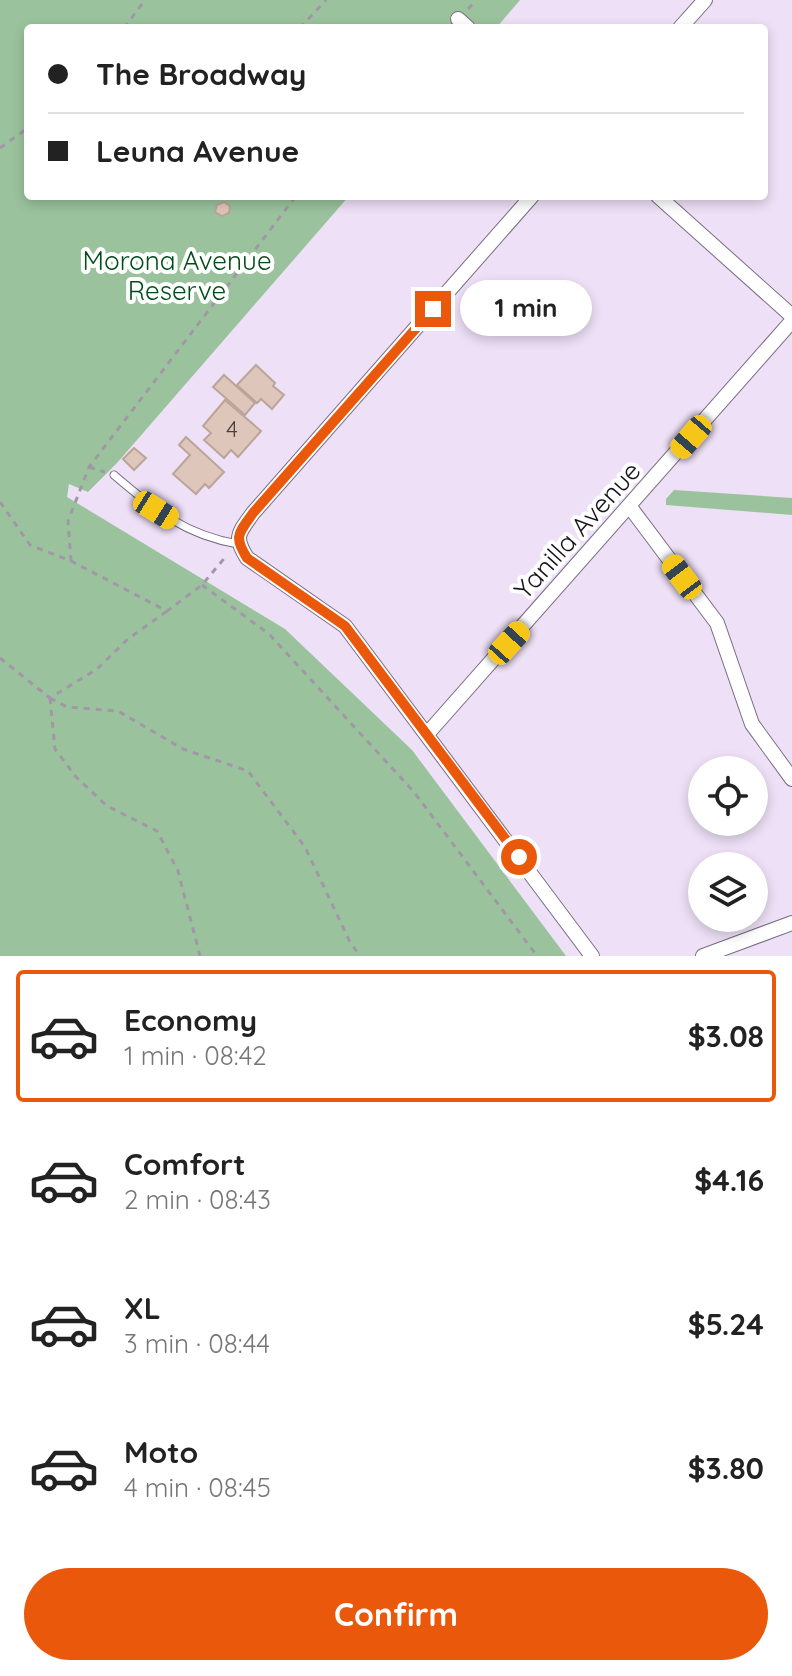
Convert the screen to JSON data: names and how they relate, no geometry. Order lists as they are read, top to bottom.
{
  "streets": {
    "street": ["Yanilla Avenue"]
  },
  "parks": ["Morona Avenue Reserve"],
  "house_numbers": ["4"],
  "page": {
    "banner": ["The Broadway", "Leuna Avenue"],
    "bubble": "1 min",
    "list": [
      {
        "name": "Economy",
        "note": "1 min · 08:42",
        "value": "$3.08"
      },
      {
        "name": "Comfort",
        "note": "2 min · 08:43",
        "value": "$4.16"
      },
      {
        "name": "XL",
        "note": "3 min · 08:44",
        "value": "$5.24"
      },
      {
        "name": "Moto",
        "note": "4 min · 08:45",
        "value": "$3.80"
      }
    ],
    "buttons": "Confirm"
  }
}
